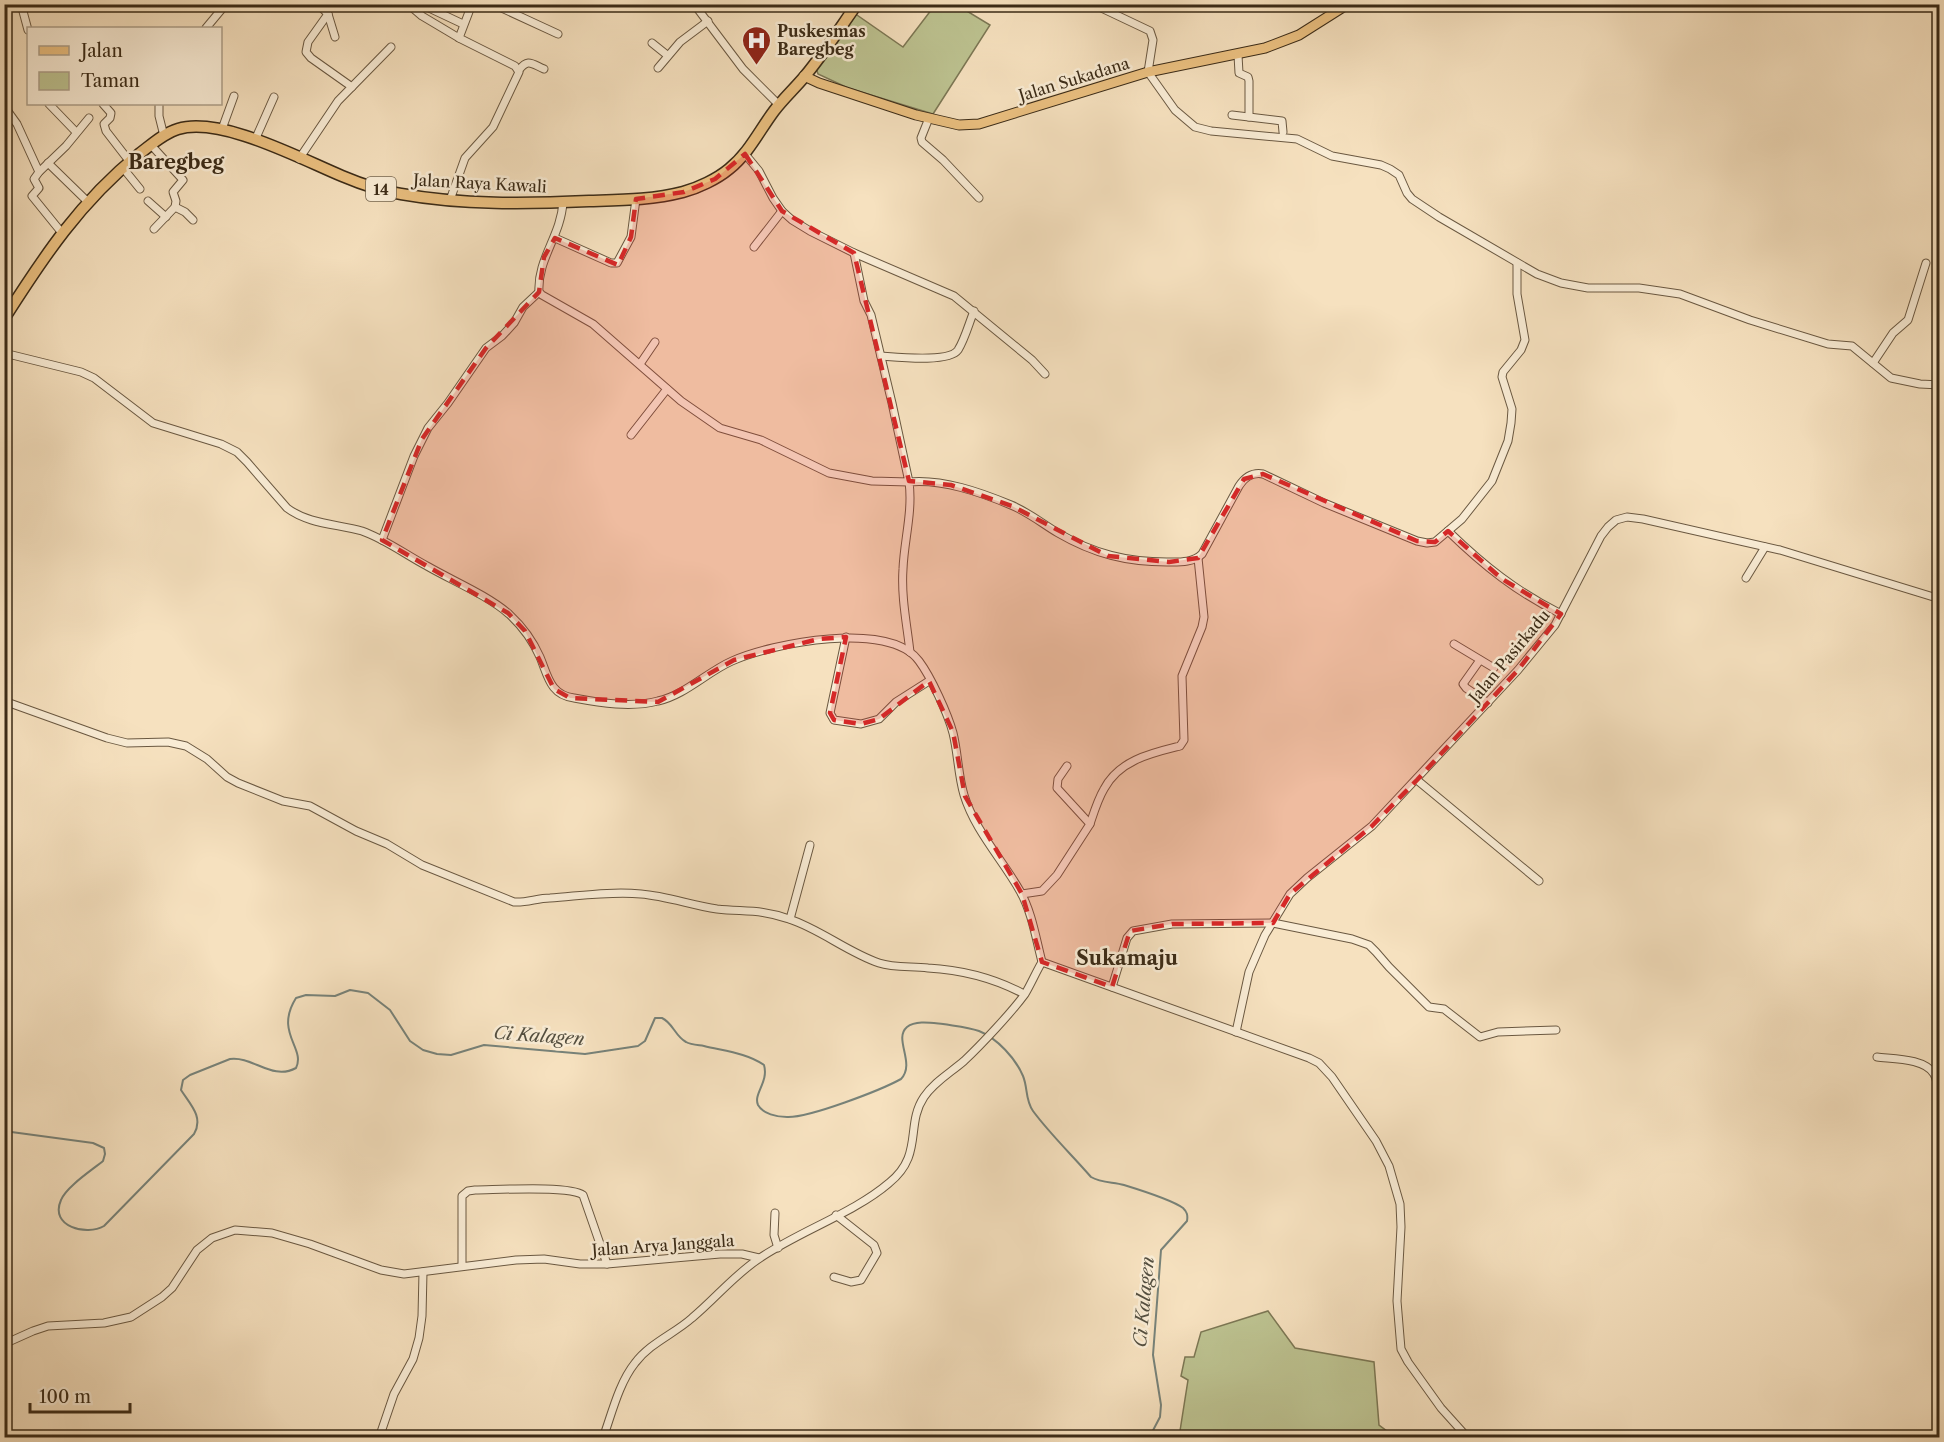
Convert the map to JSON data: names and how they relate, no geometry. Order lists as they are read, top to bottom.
{
  "streets": {
    "highway": ["Jalan Raya Kawali", "14"],
    "main road": ["Jalan Sukadana"],
    "street": ["Jalan Pasirkadu", "Jalan Arya Janggala"]
  },
  "crossings": [
    ["Jalan Sukadana", "Jalan Raya Kawali"]
  ],
  "districts": ["Baregbeg", "Sukamaju"],
  "water": ["Ci Kalagen"],
  "places": {
    "hospital": ["Puskesmas Baregbeg"]
  },
  "legend": ["Jalan", "Taman"],
  "scale_bar": "100 m"
}
